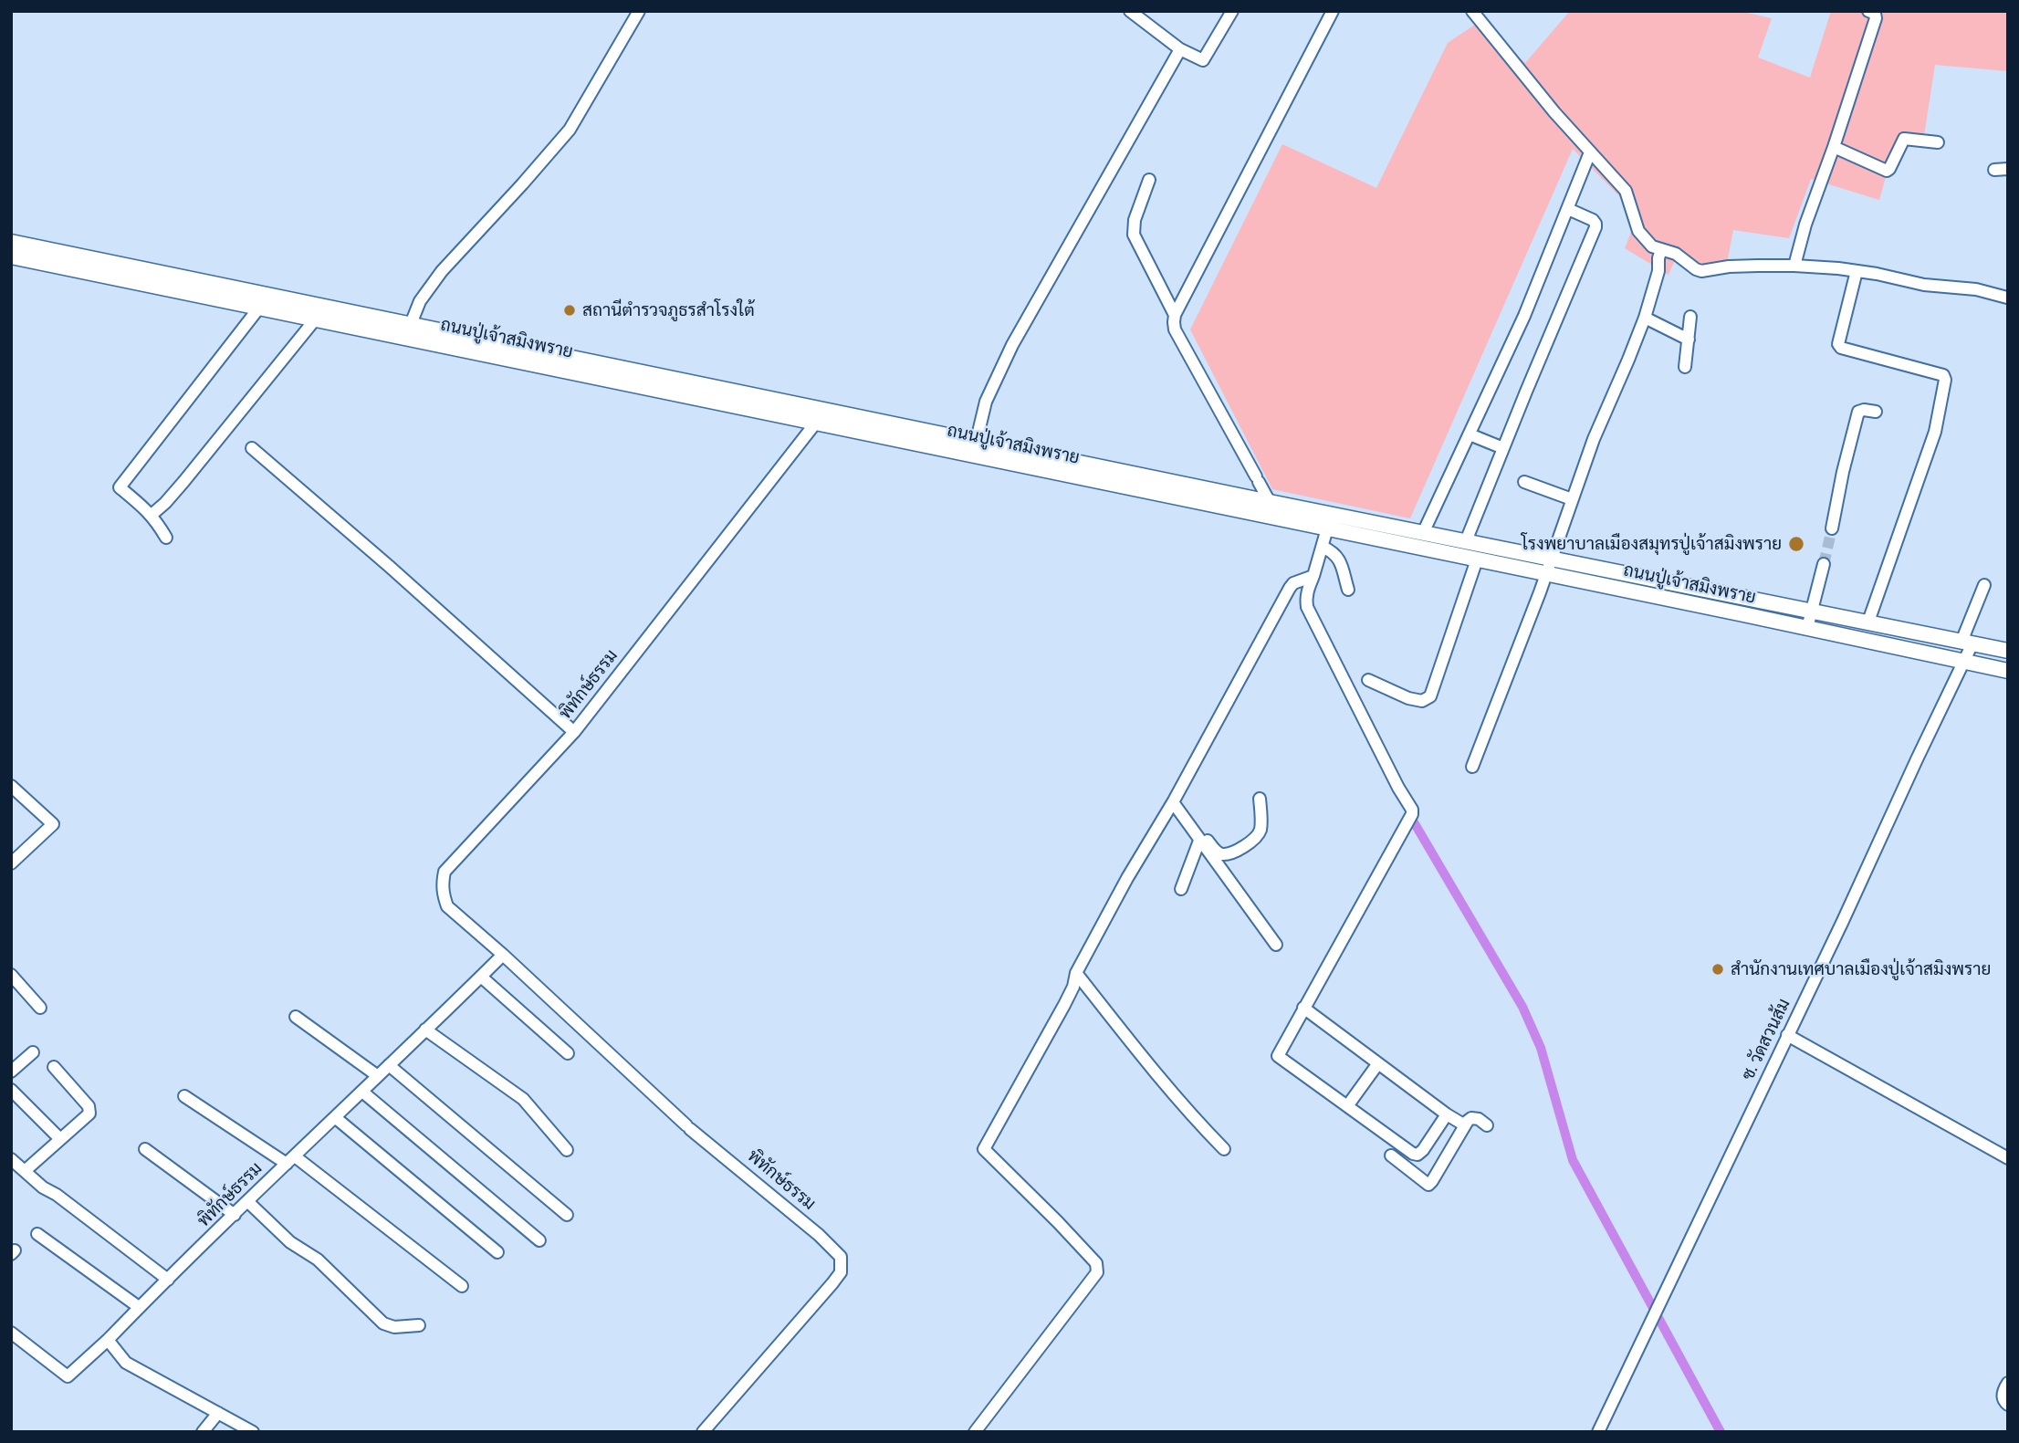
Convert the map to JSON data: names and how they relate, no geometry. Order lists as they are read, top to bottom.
{
  "streets": {
    "main road": ["ถนนปู่เจ้าสมิงพราย"],
    "street": ["พิทักษ์ธรรม", "ซ. วัดสวนส้ม"]
  },
  "crossings": [
    ["ถนนปู่เจ้าสมิงพราย", "พิทักษ์ธรรม"],
    ["ถนนปู่เจ้าสมิงพราย", "ซ. วัดสวนส้ม"]
  ],
  "places": ["สถานีตำรวจภูธรสำโรงใต้", "โรงพยาบาลเมืองสมุทรปู่เจ้าสมิงพราย", "สำนักงานเทศบาลเมืองปู่เจ้าสมิงพราย"]
}
